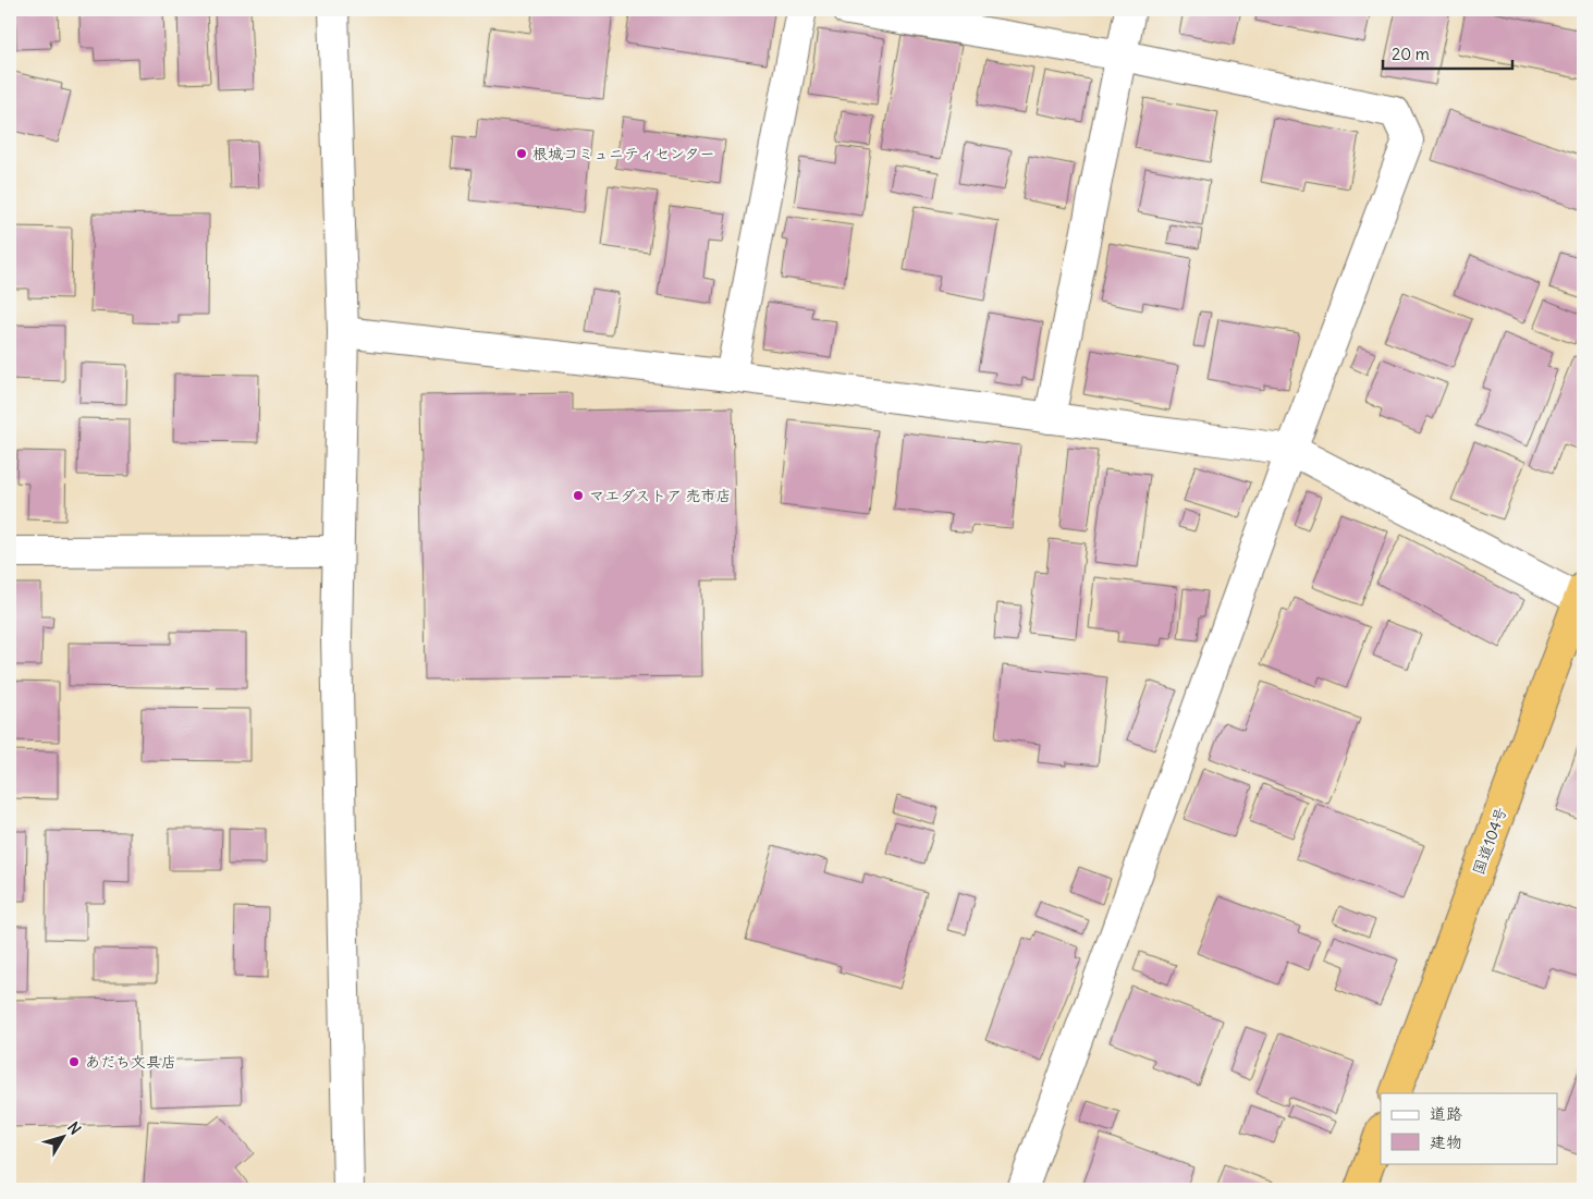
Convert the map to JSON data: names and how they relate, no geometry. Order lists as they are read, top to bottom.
{
  "streets": {
    "highway": ["国道104号"]
  },
  "places": ["根城コミュニティセンター", "マエダストア 売市店", "あだち文具店"],
  "legend": ["道路", "建物"],
  "scale_bar": "20 m",
  "north": "top right"
}
